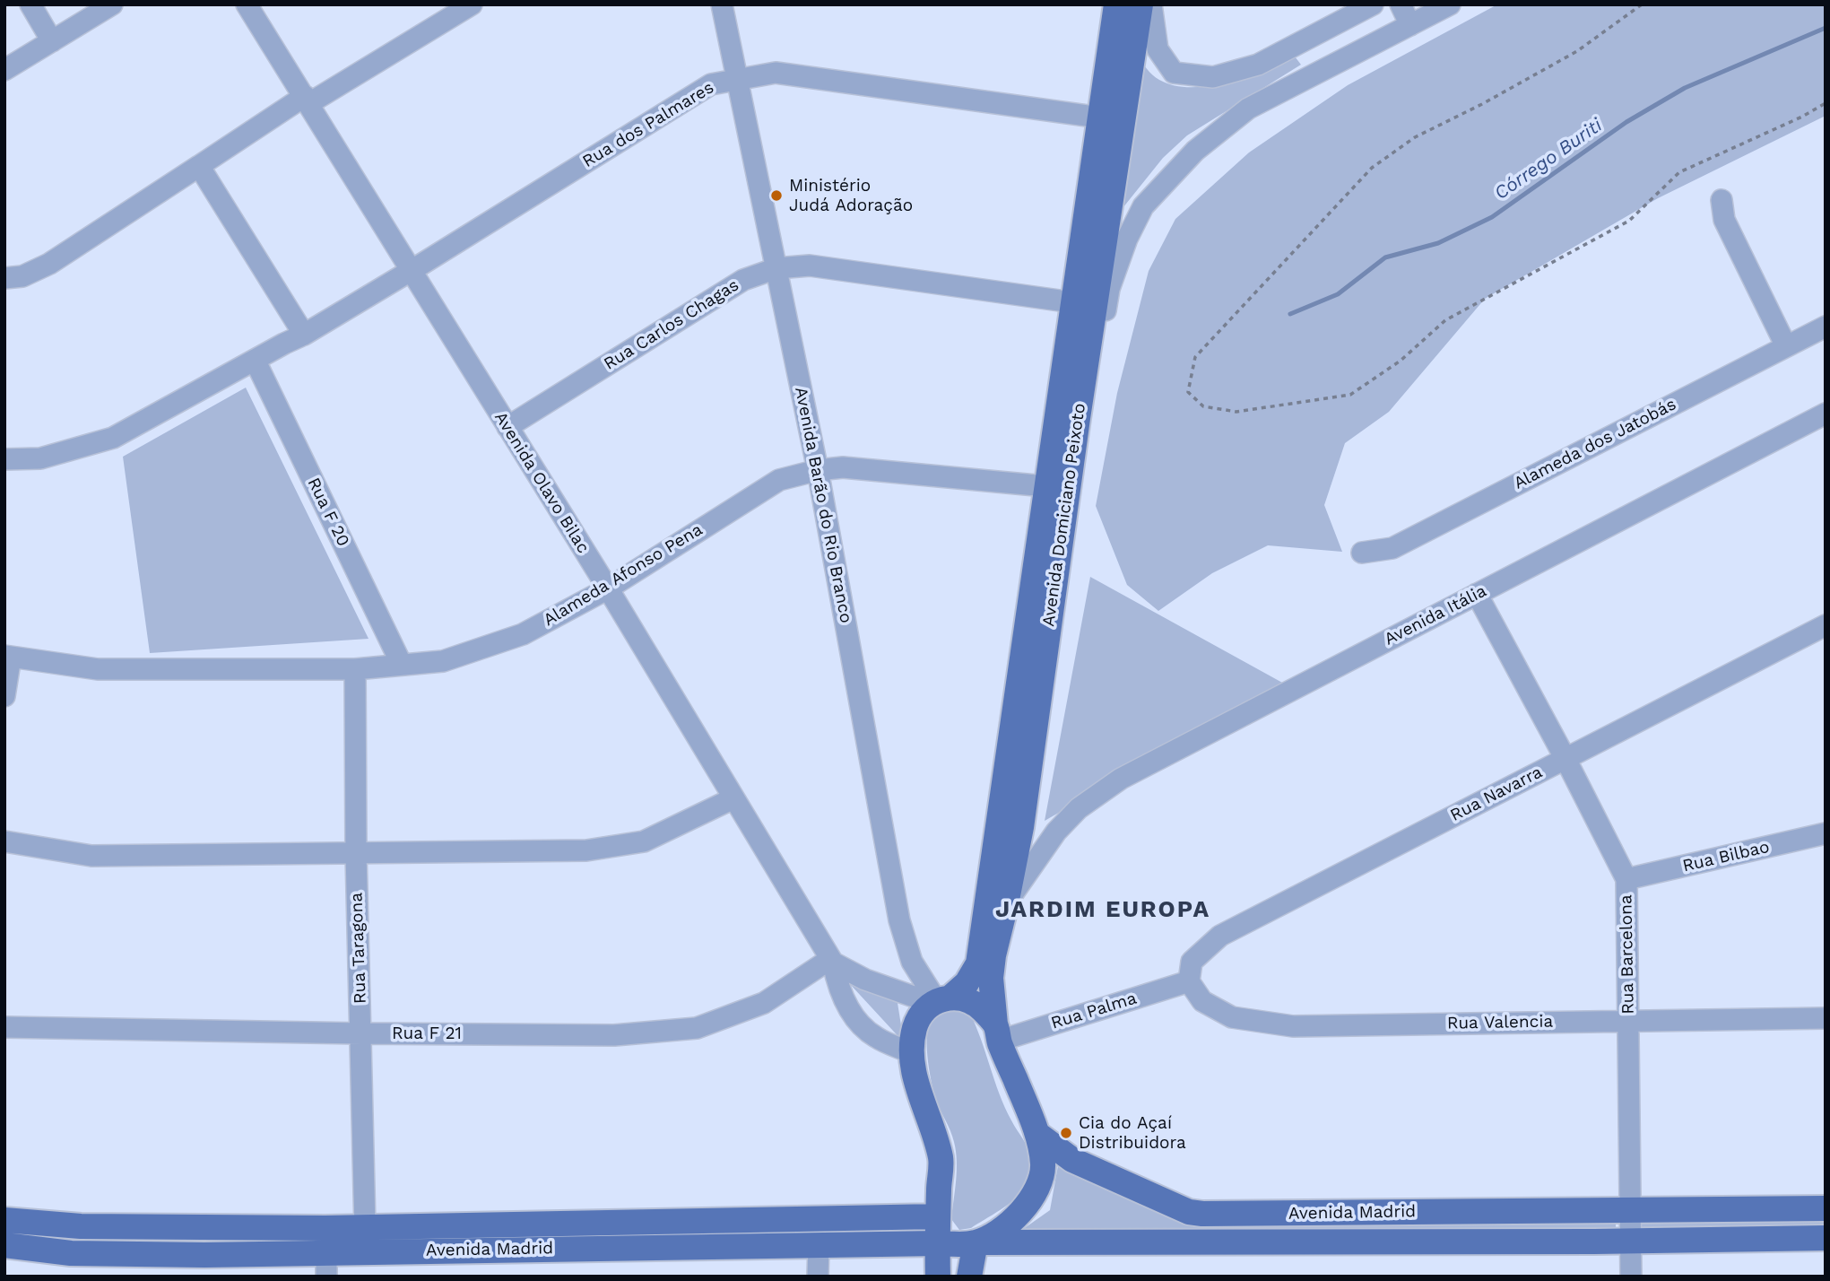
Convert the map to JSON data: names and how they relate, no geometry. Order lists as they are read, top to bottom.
{
  "streets": {
    "main road": ["Avenida Domiciano Peixoto", "Avenida Madrid"],
    "street": [
      "Rua dos Palmares",
      "Rua Carlos Chagas",
      "Alameda dos Jatobás",
      "Avenida Olavo Bilac",
      "Avenida Barão do Rio Branco",
      "Rua F 20",
      "Alameda Afonso Pena",
      "Avenida Itália",
      "Rua Navarra",
      "Rua Bilbao",
      "Rua Taragona",
      "Rua Barcelona",
      "Rua Palma",
      "Rua Valencia",
      "Rua F 21"
    ]
  },
  "crossings": [
    ["Rua dos Palmares", "Avenida Olavo Bilac"],
    ["Rua dos Palmares", "Avenida Barão do Rio Branco"],
    ["Rua dos Palmares", "Avenida Domiciano Peixoto"],
    ["Rua Carlos Chagas", "Avenida Olavo Bilac"],
    ["Rua Carlos Chagas", "Avenida Barão do Rio Branco"],
    ["Rua Carlos Chagas", "Avenida Domiciano Peixoto"],
    ["Avenida Olavo Bilac", "Avenida Domiciano Peixoto"],
    ["Avenida Olavo Bilac", "Alameda Afonso Pena"],
    ["Avenida Olavo Bilac", "Rua F 21"],
    ["Avenida Barão do Rio Branco", "Avenida Domiciano Peixoto"],
    ["Avenida Barão do Rio Branco", "Alameda Afonso Pena"],
    ["Rua F 20", "Alameda Afonso Pena"],
    ["Avenida Domiciano Peixoto", "Alameda Afonso Pena"],
    ["Avenida Domiciano Peixoto", "Avenida Itália"],
    ["Avenida Domiciano Peixoto", "Rua Palma"],
    ["Alameda Afonso Pena", "Rua Taragona"],
    ["Avenida Itália", "Rua Barcelona"],
    ["Rua Navarra", "Rua Barcelona"],
    ["Rua Navarra", "Rua Palma"],
    ["Rua Navarra", "Rua Valencia"],
    ["Rua Bilbao", "Rua Barcelona"],
    ["Rua Taragona", "Rua F 21"],
    ["Rua Taragona", "Avenida Madrid"],
    ["Rua Barcelona", "Rua Valencia"],
    ["Rua Barcelona", "Avenida Madrid"],
    ["Rua Palma", "Rua Valencia"]
  ],
  "districts": ["JARDIM EUROPA"],
  "water": ["Córrego Buriti"],
  "places": ["Ministério Judá Adoração", "Cia do Açaí Distribuidora"]
}
